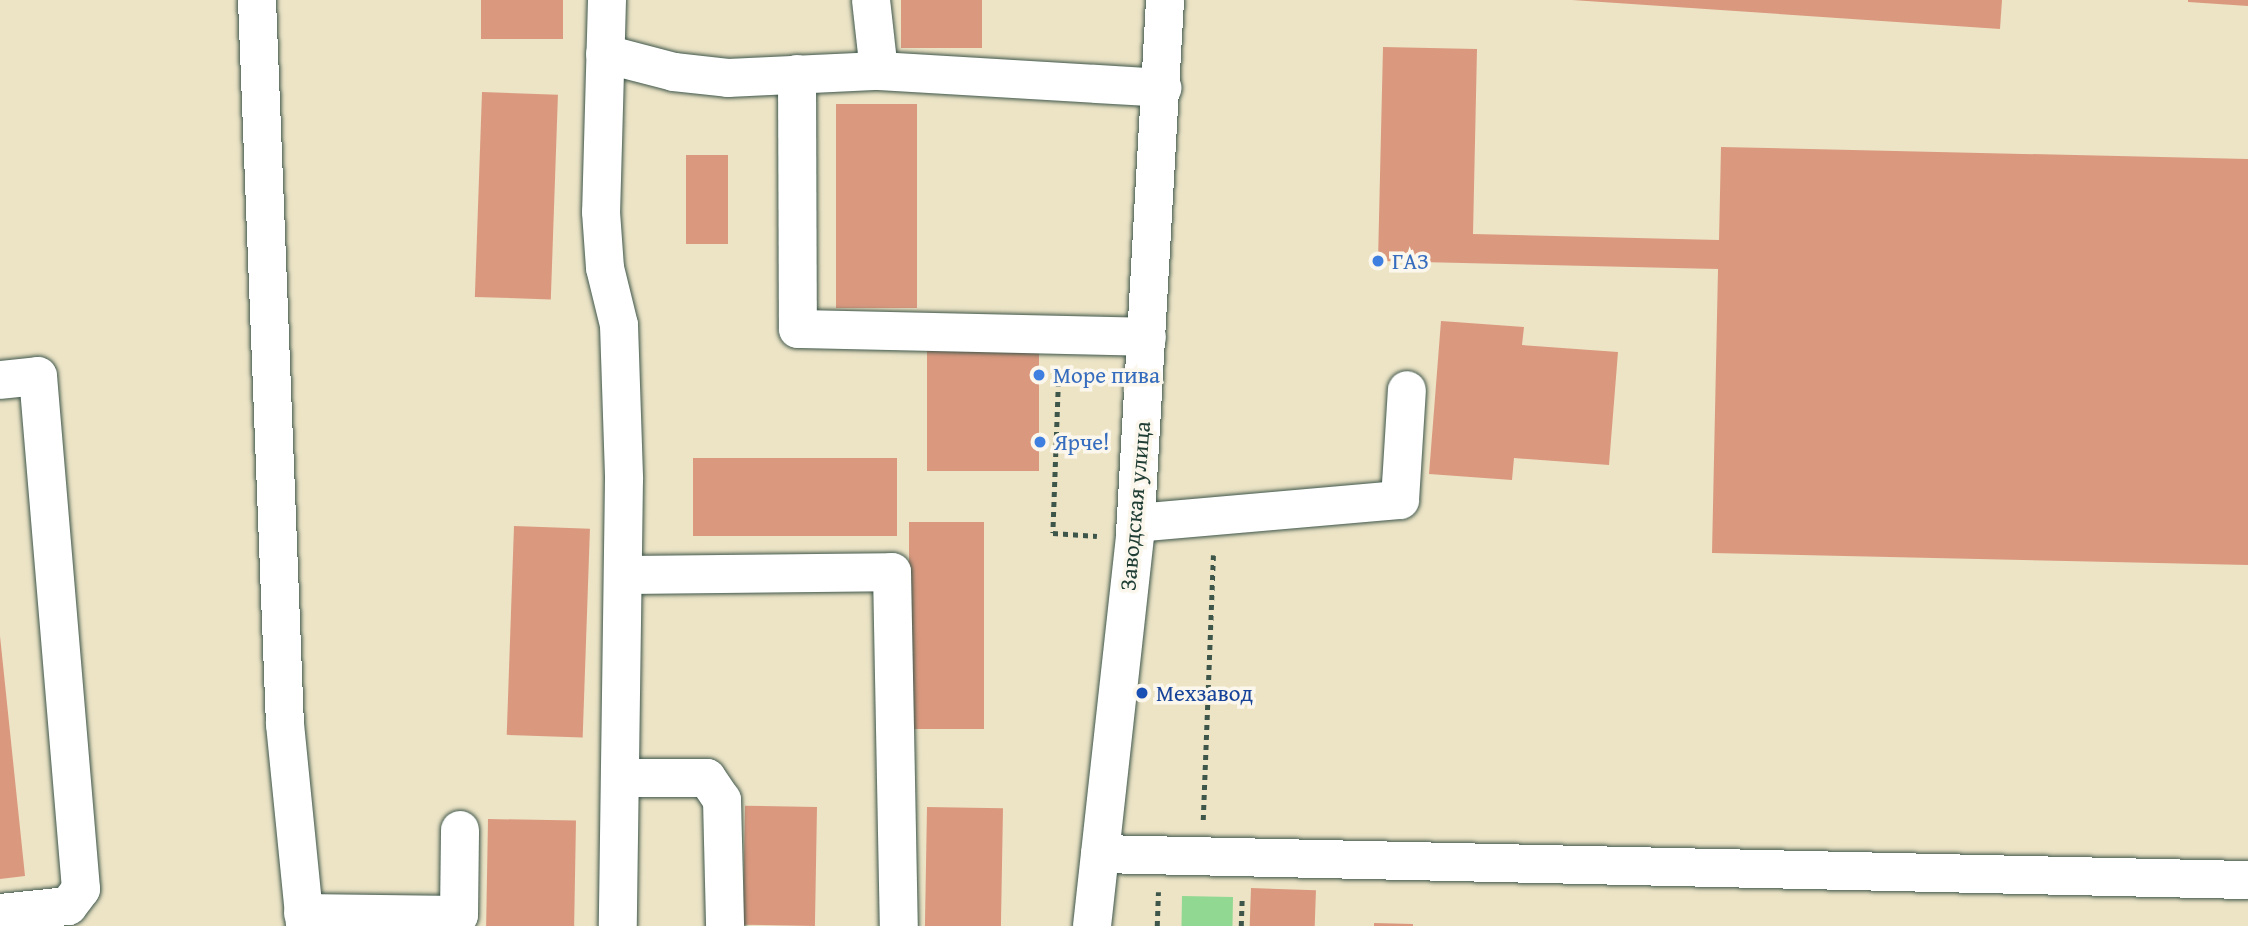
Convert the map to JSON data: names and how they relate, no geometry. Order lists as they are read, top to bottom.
{
  "streets": {
    "street": ["Заводская улица"]
  },
  "places": [
    "ГАЗ",
    "Море пива",
    "Ярче!",
    "Мехзавод"
  ]
}
